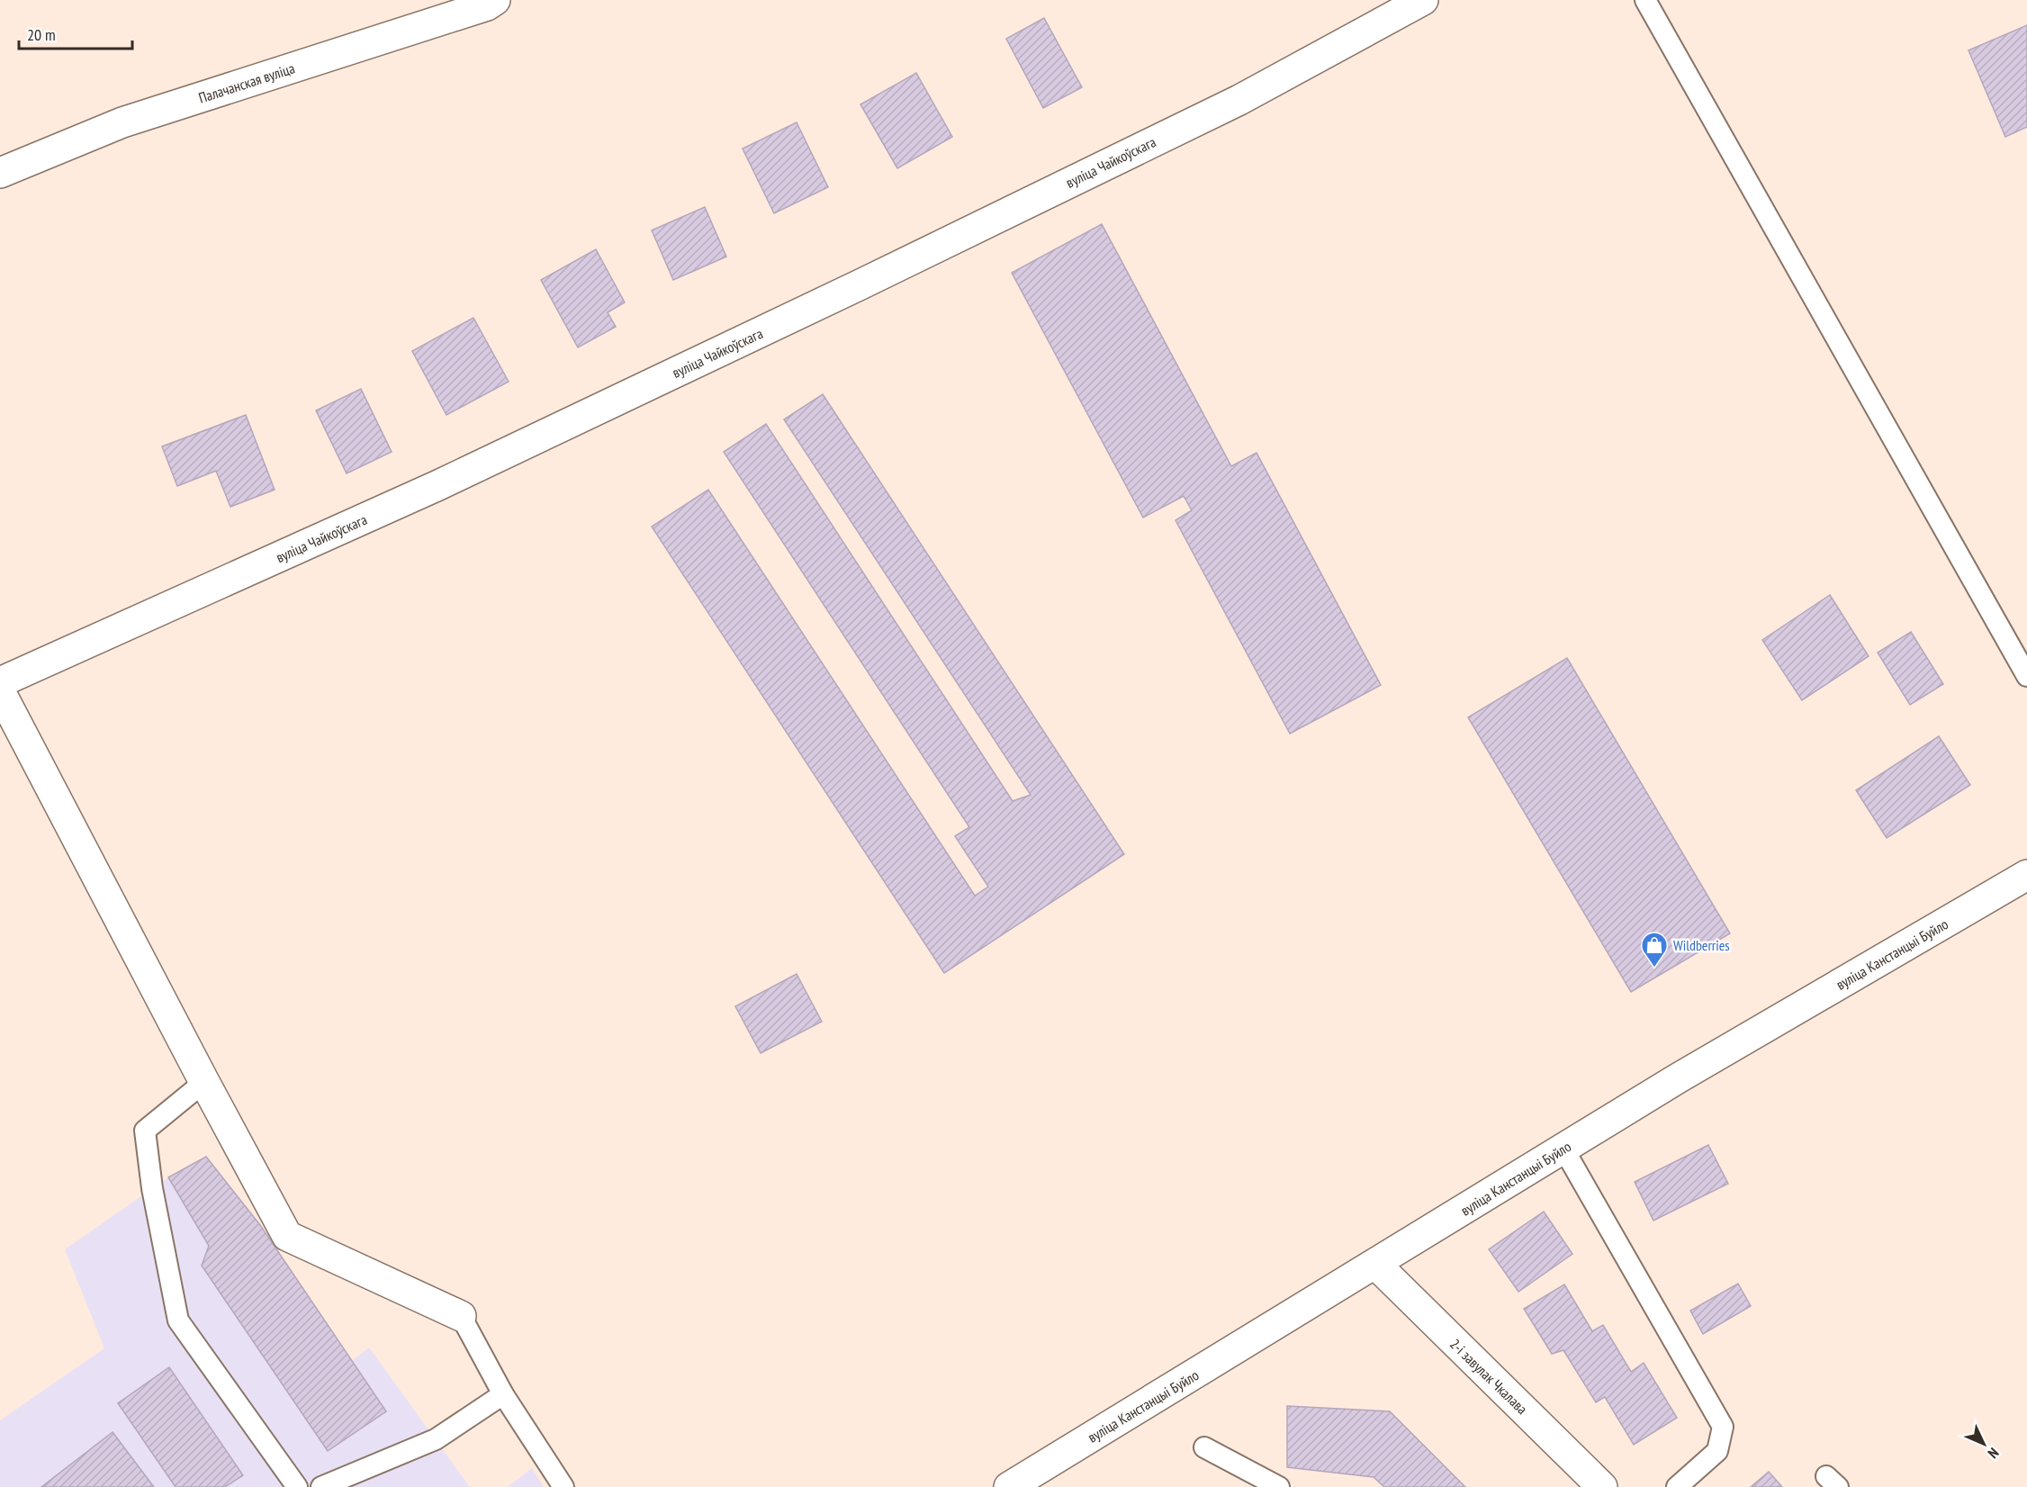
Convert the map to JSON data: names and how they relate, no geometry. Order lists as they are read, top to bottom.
{
  "streets": {
    "street": [
      "Палачанская вуліца",
      "вуліца Чайкоўскага",
      "вуліца Канстанцыі Буйло",
      "2-і завулак Чкалава"
    ]
  },
  "crossings": [
    ["вуліца Канстанцыі Буйло", "2-і завулак Чкалава"]
  ],
  "places": {
    "shop": ["Wildberries"]
  },
  "scale_bar": "20 m",
  "north": "bottom right"
}
